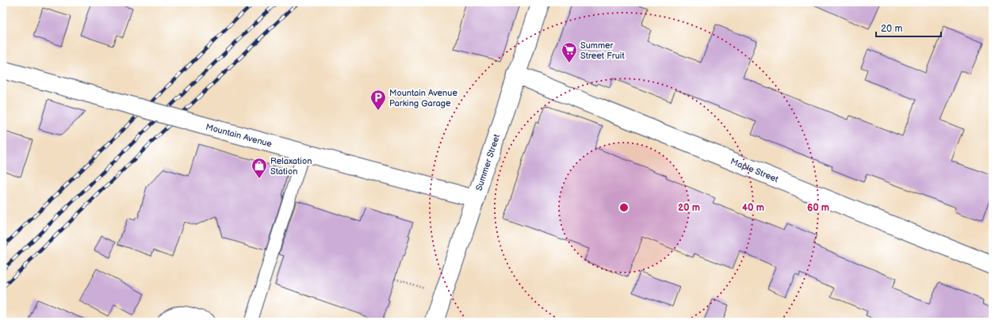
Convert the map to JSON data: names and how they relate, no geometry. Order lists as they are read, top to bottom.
{
  "streets": {
    "street": ["Mountain Avenue", "Summer Street", "Maple Street"]
  },
  "crossings": [
    ["Mountain Avenue", "Summer Street"],
    ["Summer Street", "Maple Street"]
  ],
  "places": {
    "supermarket": ["Summer Street Fruit"],
    "parking": ["Mountain Avenue Parking Garage"],
    "shop": ["Relaxation Station"]
  },
  "scale_bar": "20 m",
  "rings": ["20 m", "40 m", "60 m"]
}
